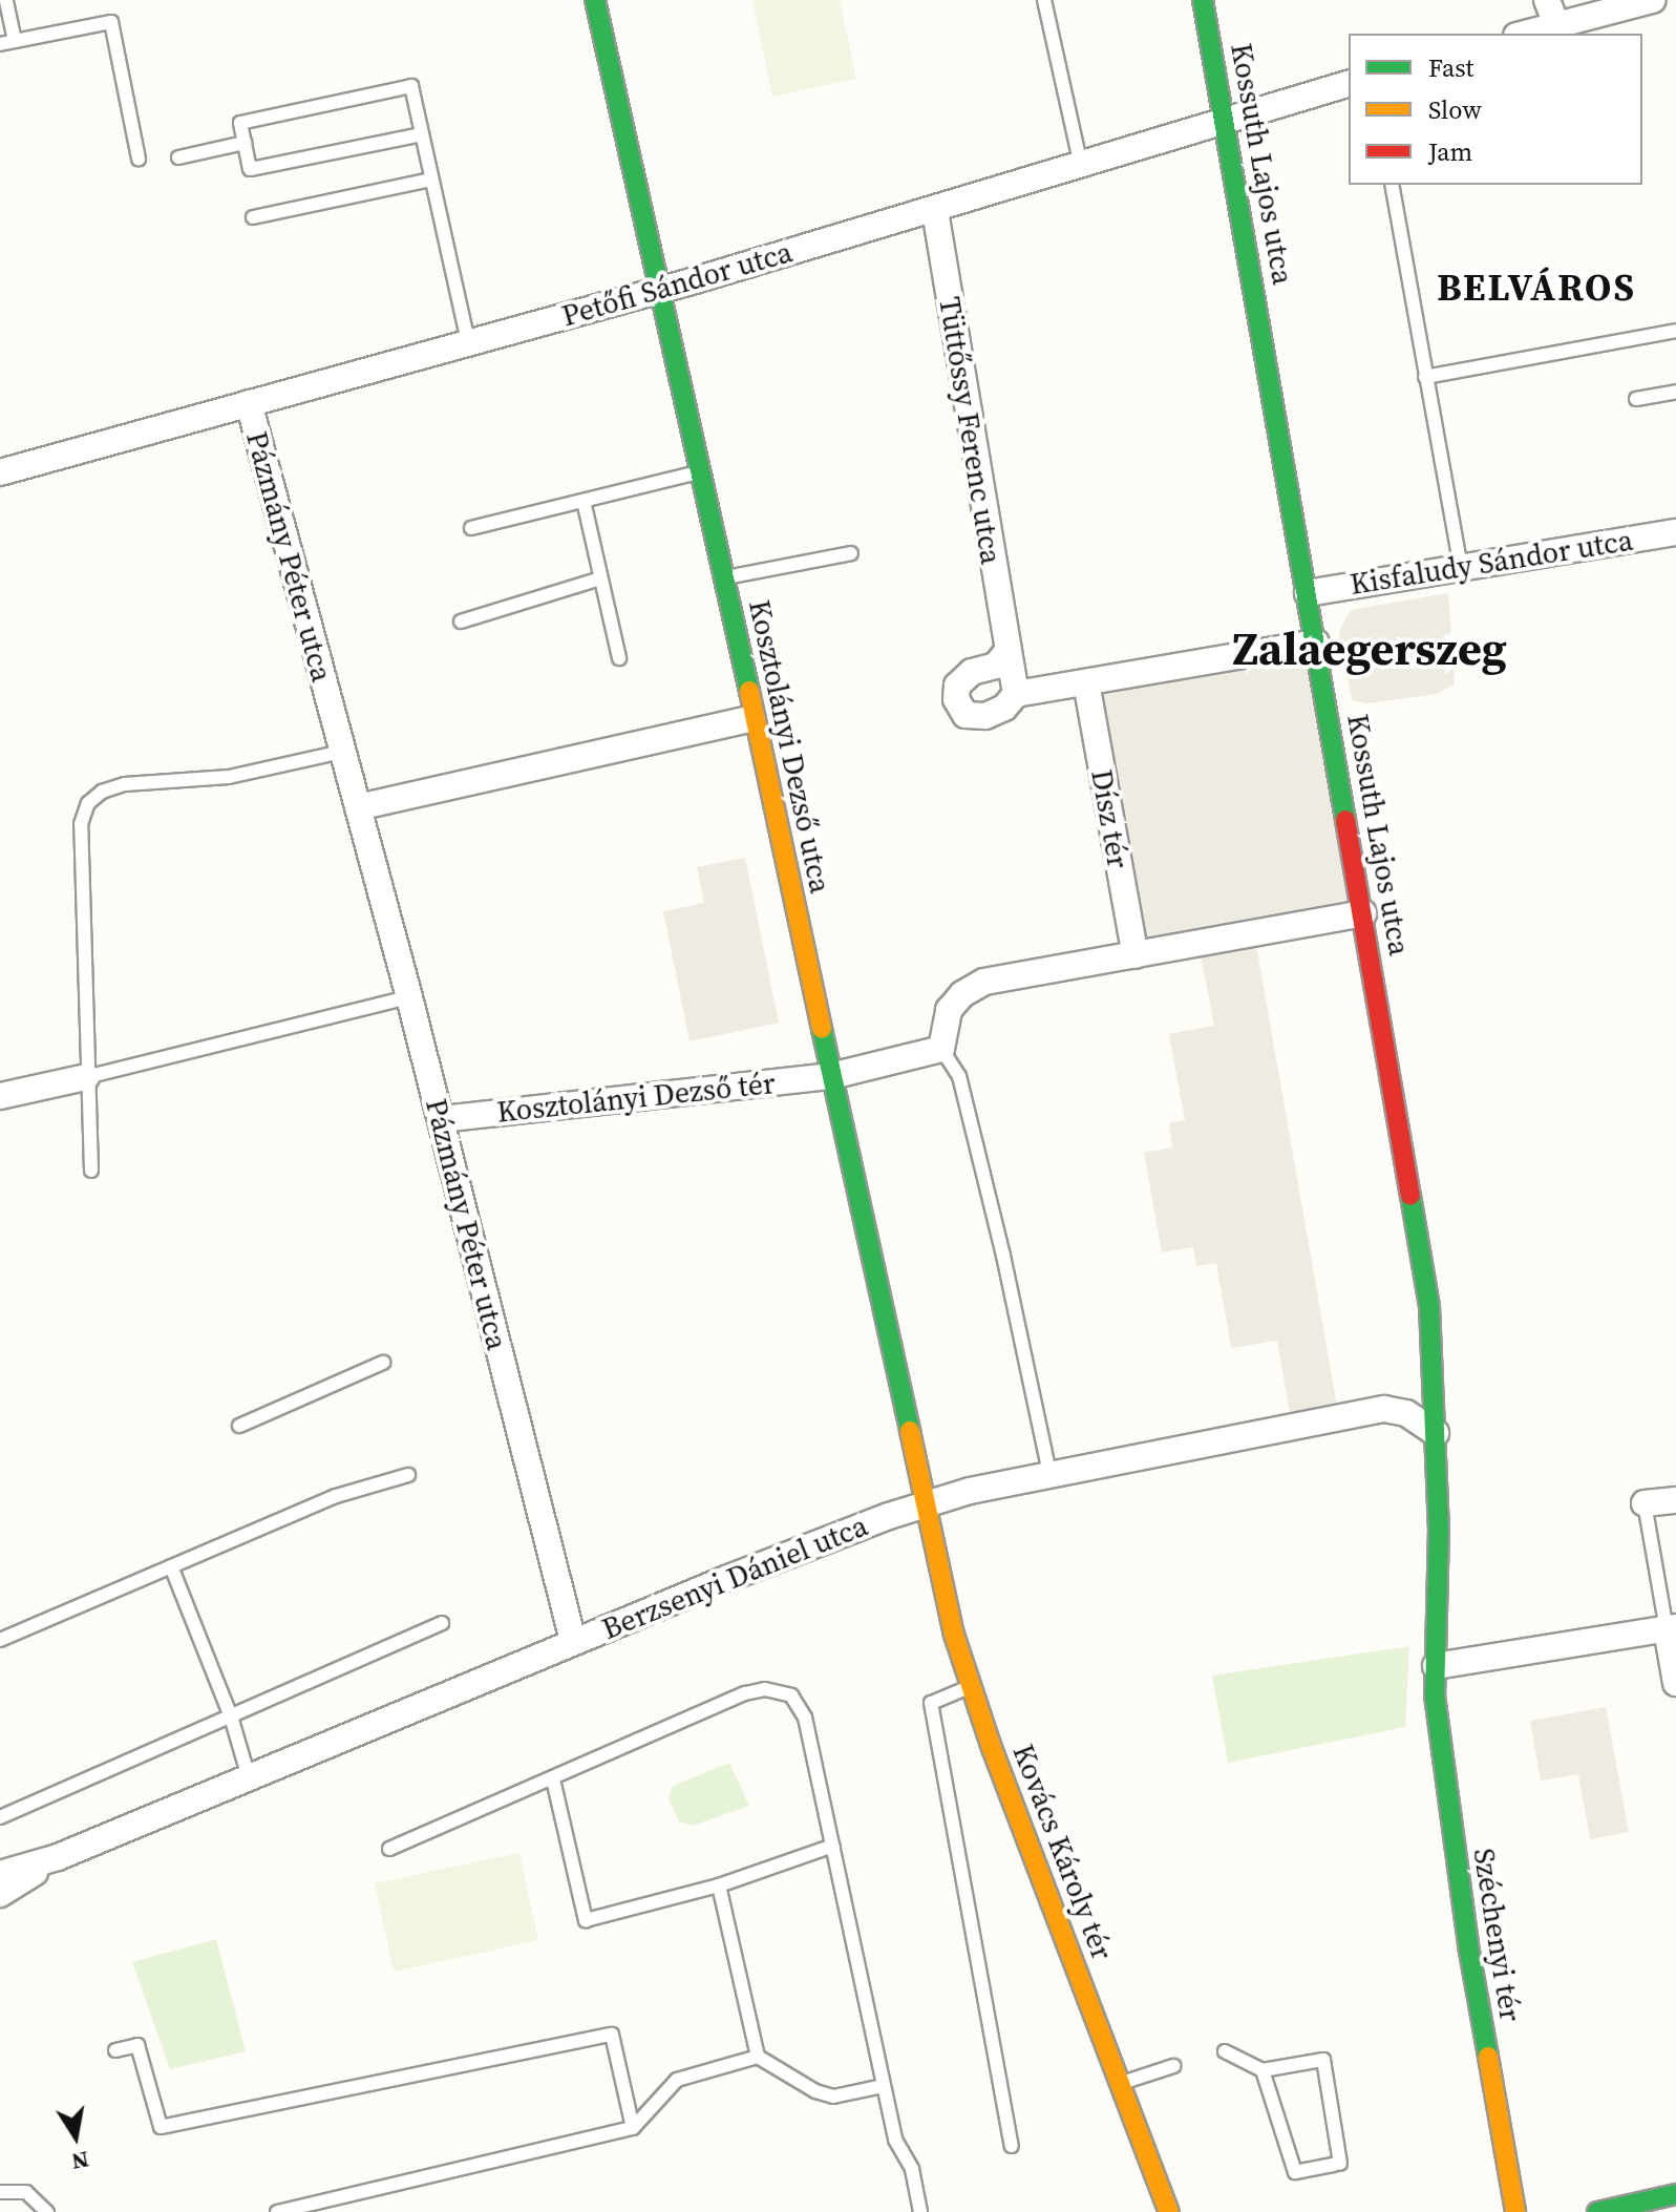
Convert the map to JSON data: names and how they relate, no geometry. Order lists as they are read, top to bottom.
{
  "streets": {
    "main road": [
      "Kossuth Lajos utca",
      "Kosztolányi Dezső utca",
      "Kovács Károly tér",
      "Széchenyi tér"
    ],
    "street": [
      "Petőfi Sándor utca",
      "Tüttőssy Ferenc utca",
      "Pázmány Péter utca",
      "Kisfaludy Sándor utca",
      "Dísz tér",
      "Kosztolányi Dezső tér",
      "Berzsenyi Dániel utca"
    ]
  },
  "crossings": [
    ["Kossuth Lajos utca", "Petőfi Sándor utca"],
    ["Kossuth Lajos utca", "Kisfaludy Sándor utca"],
    ["Kossuth Lajos utca", "Berzsenyi Dániel utca"],
    ["Kossuth Lajos utca", "Széchenyi tér"],
    ["Petőfi Sándor utca", "Tüttőssy Ferenc utca"],
    ["Petőfi Sándor utca", "Pázmány Péter utca"],
    ["Petőfi Sándor utca", "Kosztolányi Dezső utca"],
    ["Pázmány Péter utca", "Kosztolányi Dezső tér"],
    ["Pázmány Péter utca", "Berzsenyi Dániel utca"],
    ["Kosztolányi Dezső utca", "Kosztolányi Dezső tér"],
    ["Kosztolányi Dezső utca", "Berzsenyi Dániel utca"],
    ["Kosztolányi Dezső utca", "Kovács Károly tér"],
    ["Berzsenyi Dániel utca", "Kovács Károly tér"]
  ],
  "districts": ["BELVÁROS", "Zalaegerszeg"],
  "legend": ["Fast", "Slow", "Jam"],
  "north": "bottom"
}
